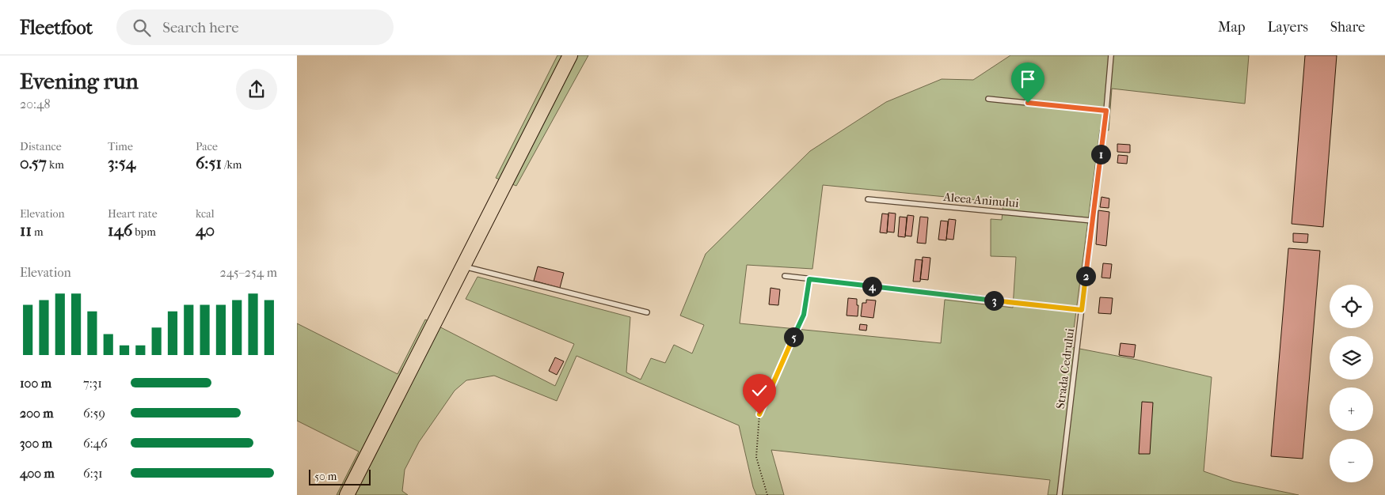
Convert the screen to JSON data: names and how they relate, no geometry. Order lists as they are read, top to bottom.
{
  "streets": {
    "lane": ["Aleea Aninului", "Strada Cedrului"]
  },
  "crossings": [
    ["Aleea Aninului", "Strada Cedrului"]
  ],
  "scale_bar": "50 m",
  "page": {
    "header": "Fleetfoot",
    "search": "Search here",
    "nav": ["Map", "Layers", "Share"],
    "heading": ["Evening run", "20:48"],
    "stats": [
      ["Distance", "0.57 km"],
      ["Time", "3:54"],
      ["Pace", "6:51 /km"],
      ["Elevation", "11 m"],
      ["Heart rate", "146 bpm"],
      ["kcal", "40"]
    ],
    "pins": [
      "1",
      "2",
      "4",
      "3",
      "5"
    ],
    "chart": ["Elevation", "245–254 m"],
    "map_buttons": ["+", "−"],
    "list": [
      {
        "name": "100 m",
        "note": "7:31"
      },
      {
        "name": "200 m",
        "note": "6:59"
      },
      {
        "name": "300 m",
        "note": "6:46"
      },
      {
        "name": "400 m",
        "note": "6:31"
      }
    ],
    "scale": "50 m"
  }
}
